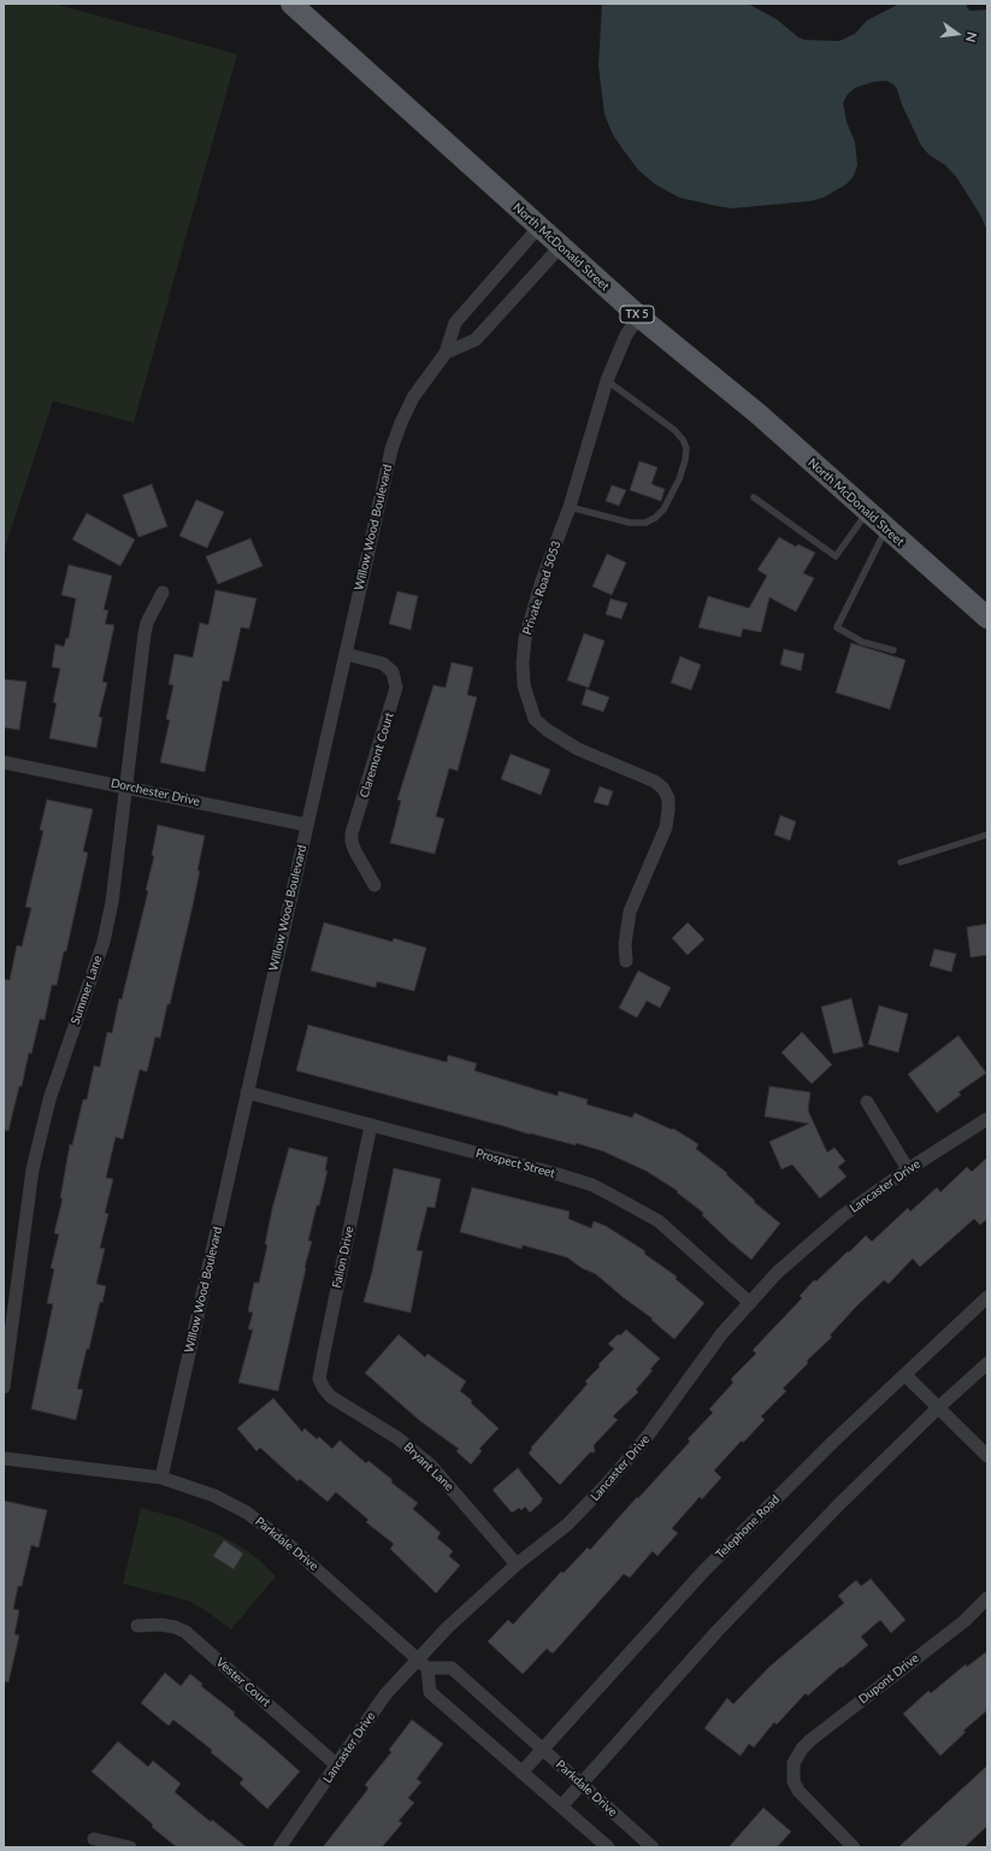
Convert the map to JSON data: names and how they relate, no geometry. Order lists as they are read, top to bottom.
{
  "streets": {
    "main road": ["North McDonald Street", "TX 5"],
    "street": [
      "Willow Wood Boulevard",
      "Private Road 5053",
      "Claremont Court",
      "Dorchester Drive",
      "Summer Lane",
      "Prospect Street",
      "Lancaster Drive",
      "Fallon Drive",
      "Bryant Lane",
      "Telephone Road",
      "Parkdale Drive",
      "Dupont Drive",
      "Vester Court"
    ]
  },
  "crossings": [
    ["North McDonald Street", "Willow Wood Boulevard"],
    ["North McDonald Street", "Private Road 5053"],
    ["Willow Wood Boulevard", "Claremont Court"],
    ["Willow Wood Boulevard", "Dorchester Drive"],
    ["Willow Wood Boulevard", "Prospect Street"],
    ["Willow Wood Boulevard", "Parkdale Drive"],
    ["Dorchester Drive", "Summer Lane"],
    ["Prospect Street", "Lancaster Drive"],
    ["Prospect Street", "Fallon Drive"],
    ["Lancaster Drive", "Bryant Lane"],
    ["Lancaster Drive", "Parkdale Drive"],
    ["Lancaster Drive", "Vester Court"],
    ["Fallon Drive", "Bryant Lane"],
    ["Telephone Road", "Parkdale Drive"]
  ],
  "north": "right"
}
